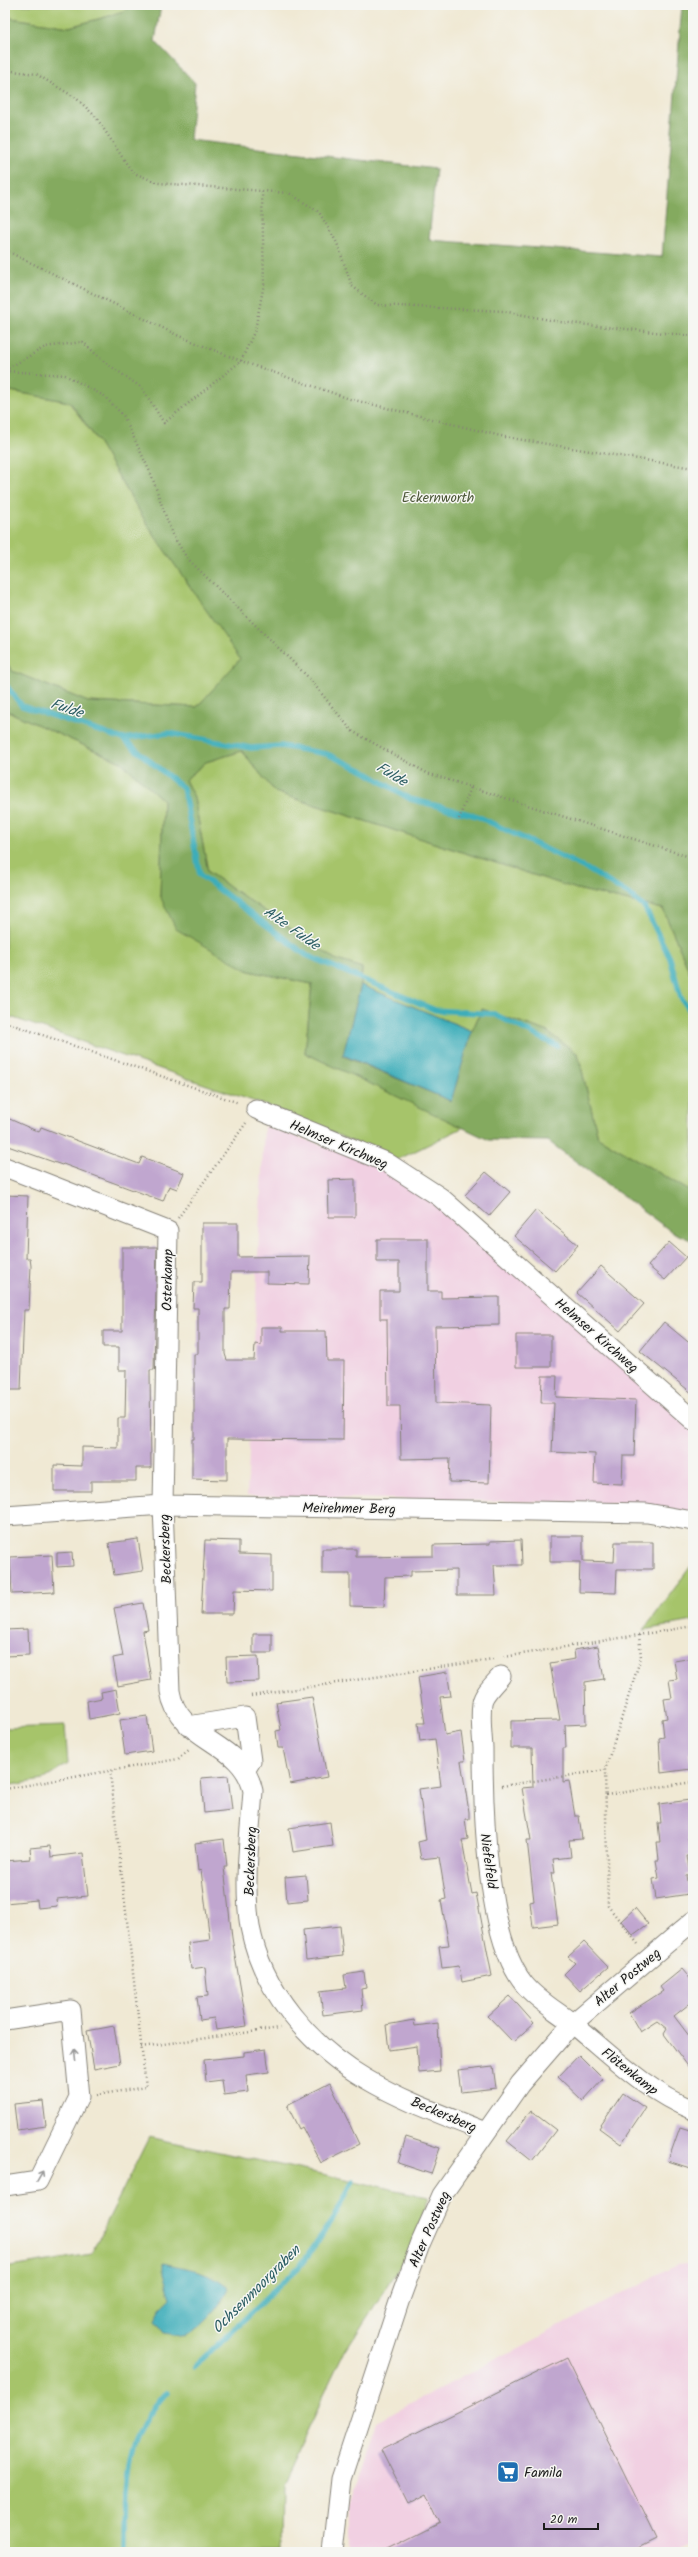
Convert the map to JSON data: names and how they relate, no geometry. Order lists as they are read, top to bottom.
{
  "streets": {
    "street": [
      "Helmser Kirchweg",
      "Osterkamp",
      "Meirehmer Berg",
      "Beckersberg",
      "Niefelfeld",
      "Alter Postweg",
      "Flötenkamp"
    ]
  },
  "crossings": [
    ["Osterkamp", "Meirehmer Berg"],
    ["Osterkamp", "Beckersberg"],
    ["Meirehmer Berg", "Beckersberg"],
    ["Beckersberg", "Alter Postweg"],
    ["Niefelfeld", "Alter Postweg"],
    ["Niefelfeld", "Flötenkamp"],
    ["Alter Postweg", "Flötenkamp"]
  ],
  "water": ["Fulde", "Alte Fulde", "Ochsenmoorgraben"],
  "parks": ["Eckernworth"],
  "places": {
    "supermarket": ["Famila"]
  },
  "scale_bar": "20 m"
}
